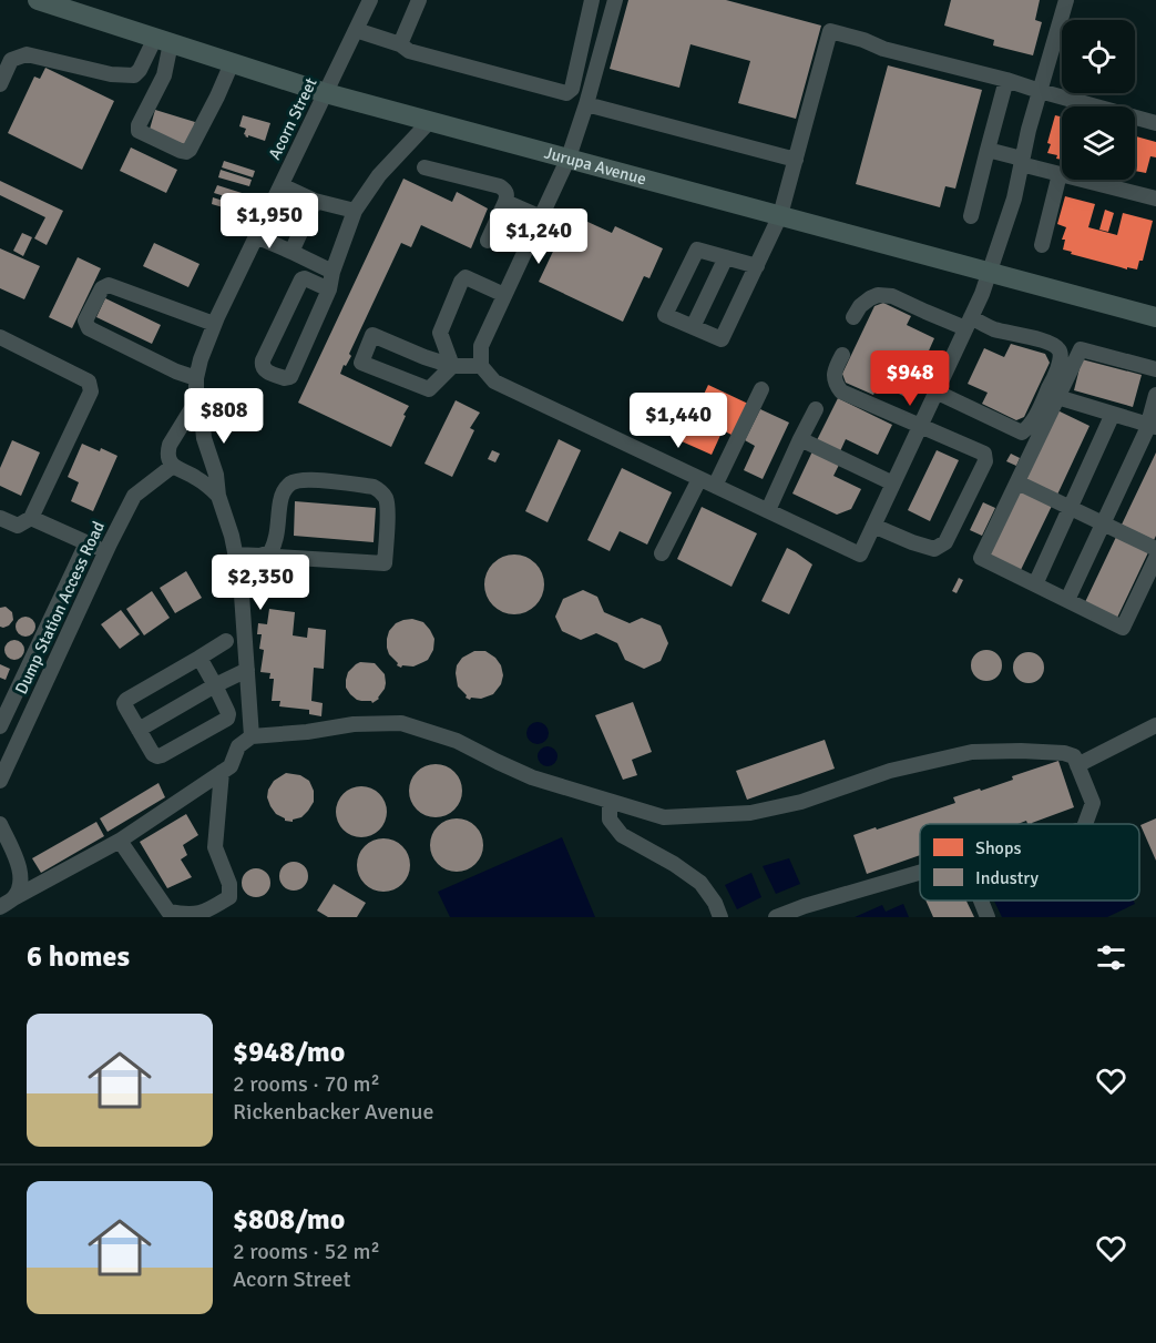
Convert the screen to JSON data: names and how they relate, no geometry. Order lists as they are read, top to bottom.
{
  "streets": {
    "main road": ["Jurupa Avenue"],
    "street": ["Acorn Street", "Dump Station Access Road"]
  },
  "crossings": [
    ["Acorn Street", "Jurupa Avenue"]
  ],
  "legend": ["Shops", "Industry"],
  "page": {
    "price": [
      "$1,950",
      "$1,240",
      "$948",
      "$808",
      "$1,440",
      "$2,350"
    ],
    "heading": "6 homes",
    "list": [
      {
        "name": "$948/mo",
        "note": "2 rooms · 70 m² · Rickenbacker Avenue"
      },
      {
        "name": "$808/mo",
        "note": "2 rooms · 52 m² · Acorn Street"
      }
    ]
  }
}
